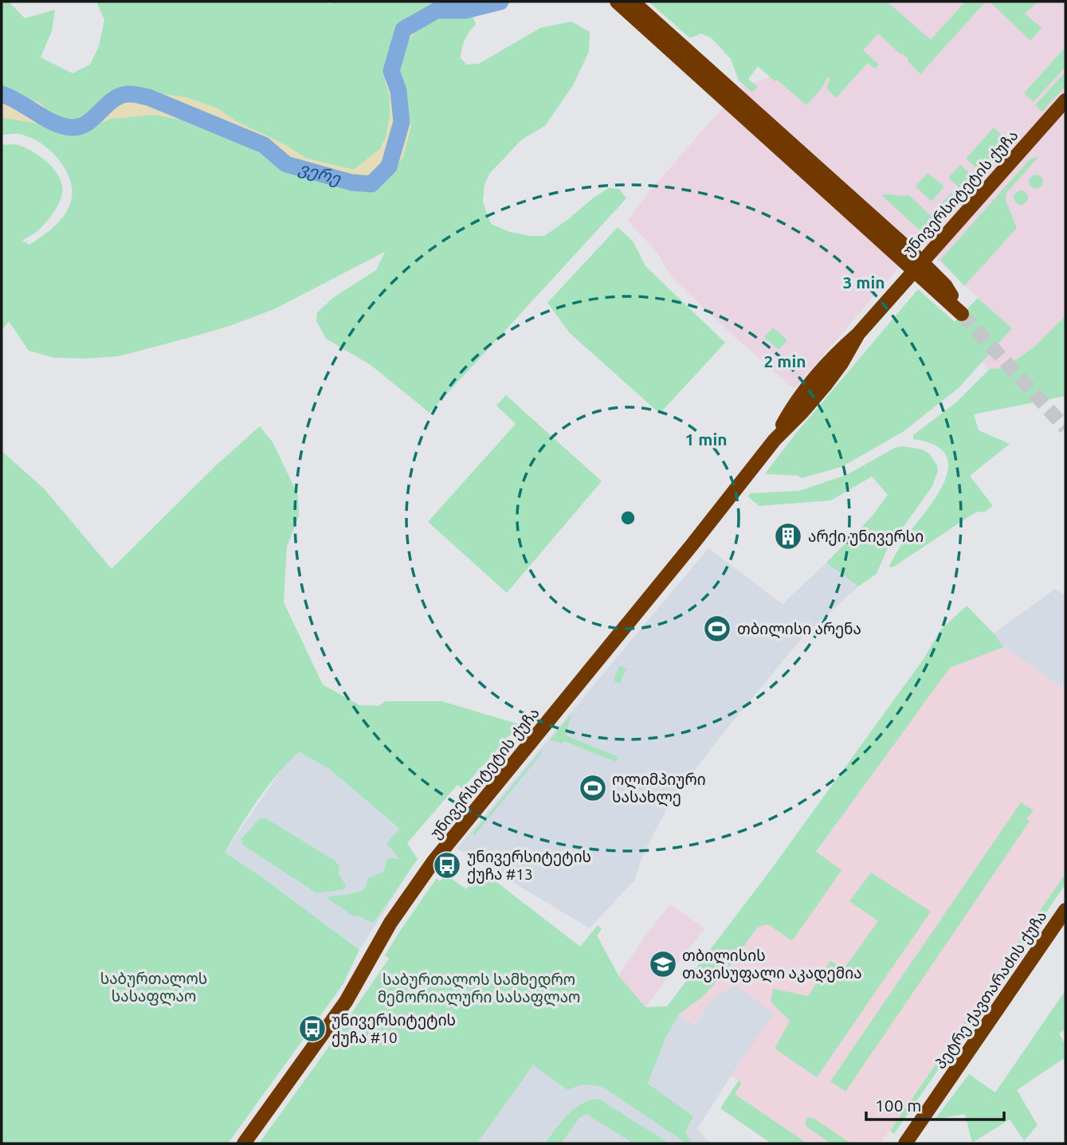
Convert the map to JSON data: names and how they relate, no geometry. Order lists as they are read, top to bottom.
{
  "streets": {
    "main road": ["უნივერსიტეტის ქუჩა", "პეტრე ქავთარაძის ქუჩა"]
  },
  "water": ["ვერე"],
  "parks": ["საბურთალოს სასაფლაო", "საბურთალოს სამხედრო მემორიალური სასაფლაო"],
  "places": {
    "building": ["არქი უნივერსი"],
    "sports": ["თბილისი არენა", "ოლიმპიური სასახლე"],
    "bus stop": ["უნივერსიტეტის ქუჩა #13", "უნივერსიტეტის ქუჩა #10"],
    "school or university": ["თბილისის თავისუფალი აკადემია"]
  },
  "scale_bar": "100 m",
  "rings": ["3 min", "2 min", "1 min"]
}
